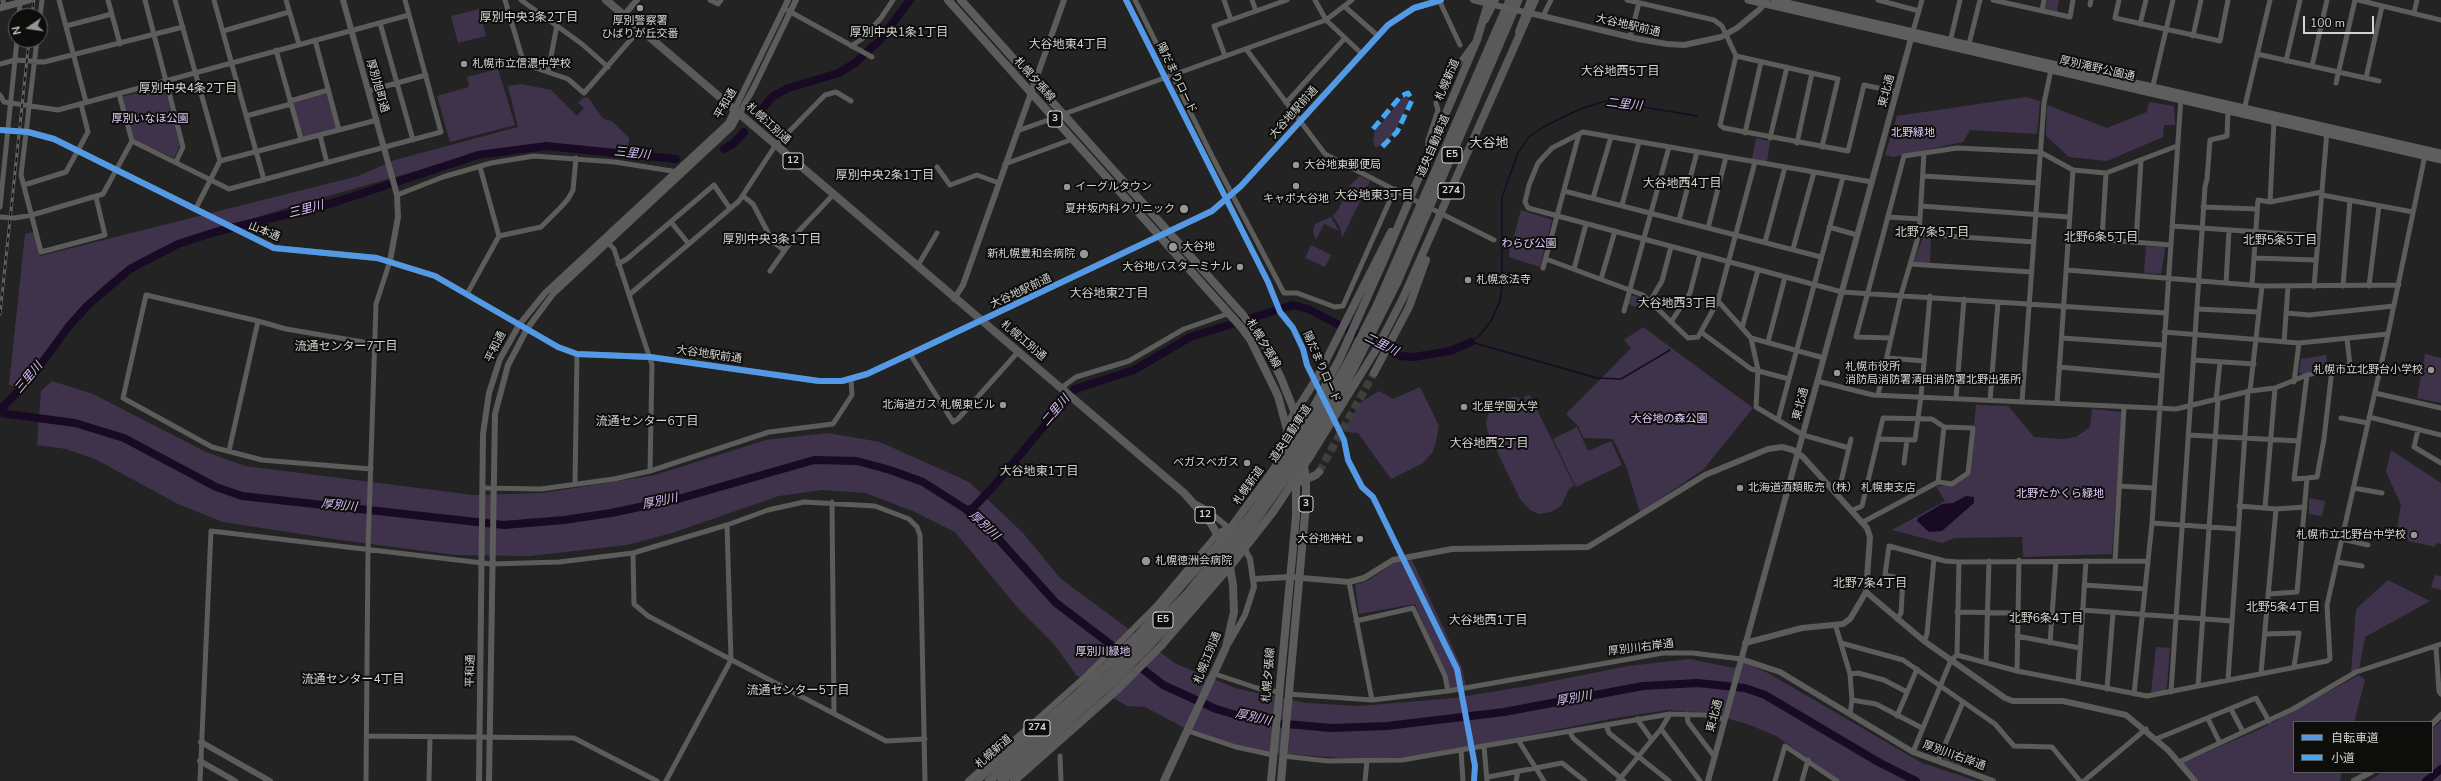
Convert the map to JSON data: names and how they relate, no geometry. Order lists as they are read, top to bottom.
{
  "streets": {
    "highway": [
      "札幌新道",
      "札幌江別通",
      "道央自動車道",
      "E5",
      "12",
      "274"
    ],
    "main road": ["厚別滝野公園通", "札幌夕張線", "3"],
    "street": [
      "大谷地駅前通",
      "厚別旭町通",
      "東北通",
      "平和通",
      "山本通",
      "厚別川右岸通"
    ],
    "cycle path": ["陽だまりロード"]
  },
  "crossings": [
    ["大谷地駅前通", "厚別滝野公園通"],
    ["大谷地駅前通", "札幌夕張線"],
    ["大谷地駅前通", "平和通"],
    ["大谷地駅前通", "札幌江別通"],
    ["大谷地駅前通", "274"],
    ["大谷地駅前通", "山本通"],
    ["厚別滝野公園通", "東北通"],
    ["札幌夕張線", "厚別川右岸通"],
    ["札幌新道", "274"],
    ["東北通", "厚別川右岸通"],
    ["平和通", "札幌江別通"],
    ["平和通", "山本通"]
  ],
  "districts": [
    "厚別中央3条2丁目",
    "厚別中央1条1丁目",
    "大谷地東4丁目",
    "大谷地西5丁目",
    "厚別中央4条2丁目",
    "大谷地",
    "厚別中央2条1丁目",
    "大谷地西4丁目",
    "大谷地東3丁目",
    "北野7条5丁目",
    "北野6条5丁目",
    "厚別中央3条1丁目",
    "北野5条5丁目",
    "大谷地東2丁目",
    "大谷地西3丁目",
    "流通センター7丁目",
    "流通センター6丁目",
    "大谷地西2丁目",
    "大谷地東1丁目",
    "北野7条4丁目",
    "北野5条4丁目",
    "北野6条4丁目",
    "大谷地西1丁目",
    "流通センター4丁目",
    "流通センター5丁目"
  ],
  "water": ["二里川", "三里川", "厚別川"],
  "parks": [
    "厚別いなほ公園",
    "北野緑地",
    "わらび公園",
    "大谷地の森公園",
    "北野たかくら緑地",
    "厚別川緑地"
  ],
  "places": [
    "厚別警察署 ひばりが丘交番",
    "札幌市立信濃中学校",
    "大谷地東郵便局",
    "キャポ大谷地",
    "イーグルタウン",
    "夏井坂内科クリニック",
    "大谷地",
    "新札幌豊和会病院",
    "大谷地バスターミナル",
    "札幌念法寺",
    "札幌市立北野台小学校",
    "札幌市役所 消防局消防署清田消防署北野出張所",
    "北海道ガス 札幌東ビル",
    "北星学園大学",
    "ベガスベガス",
    "北海道酒類販売（株） 札幌東支店",
    "札幌市立北野台中学校",
    "大谷地神社",
    "札幌徳洲会病院"
  ],
  "legend": ["自転車道", "小道"],
  "scale_bar": "100 m",
  "north": "left"
}
